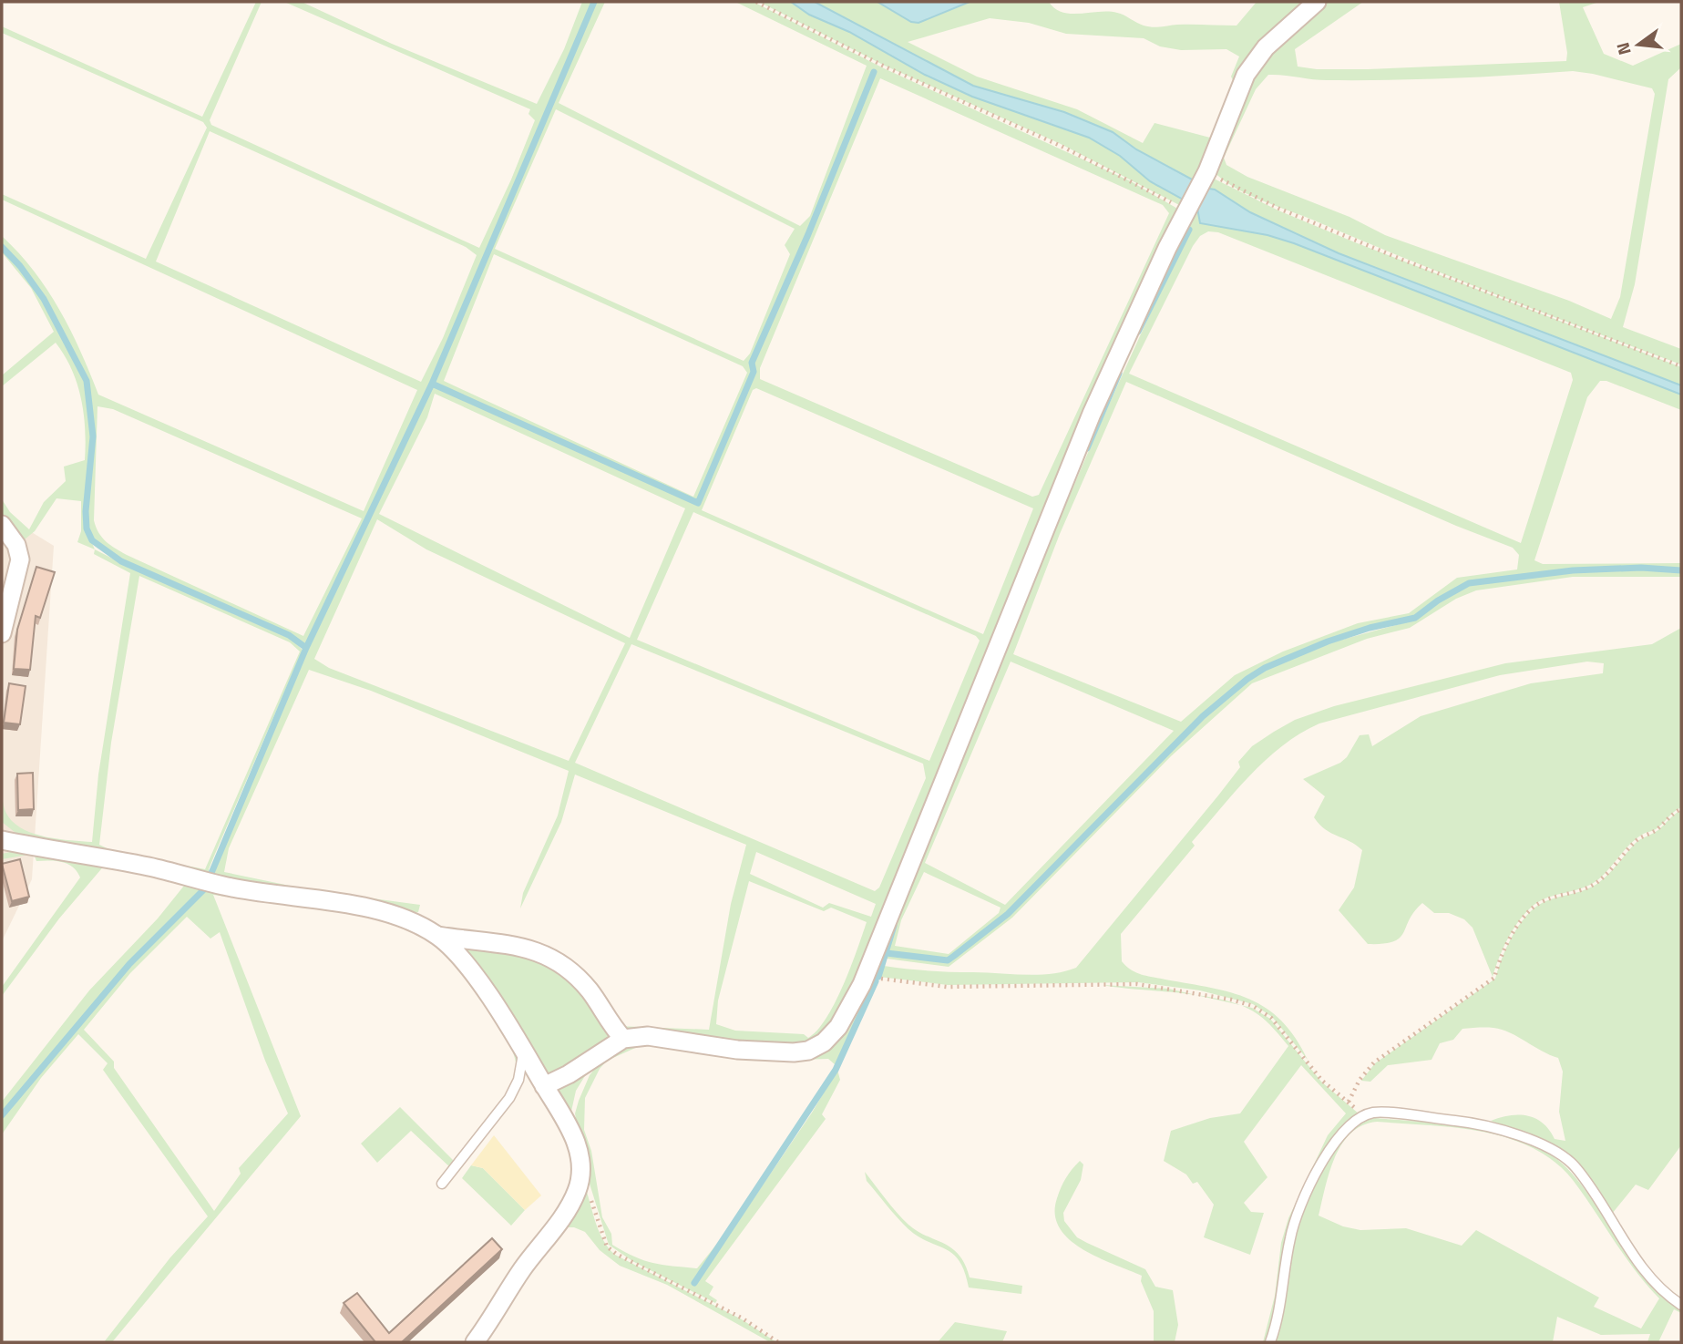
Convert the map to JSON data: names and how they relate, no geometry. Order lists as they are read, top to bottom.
{
  "north": "left"
}
